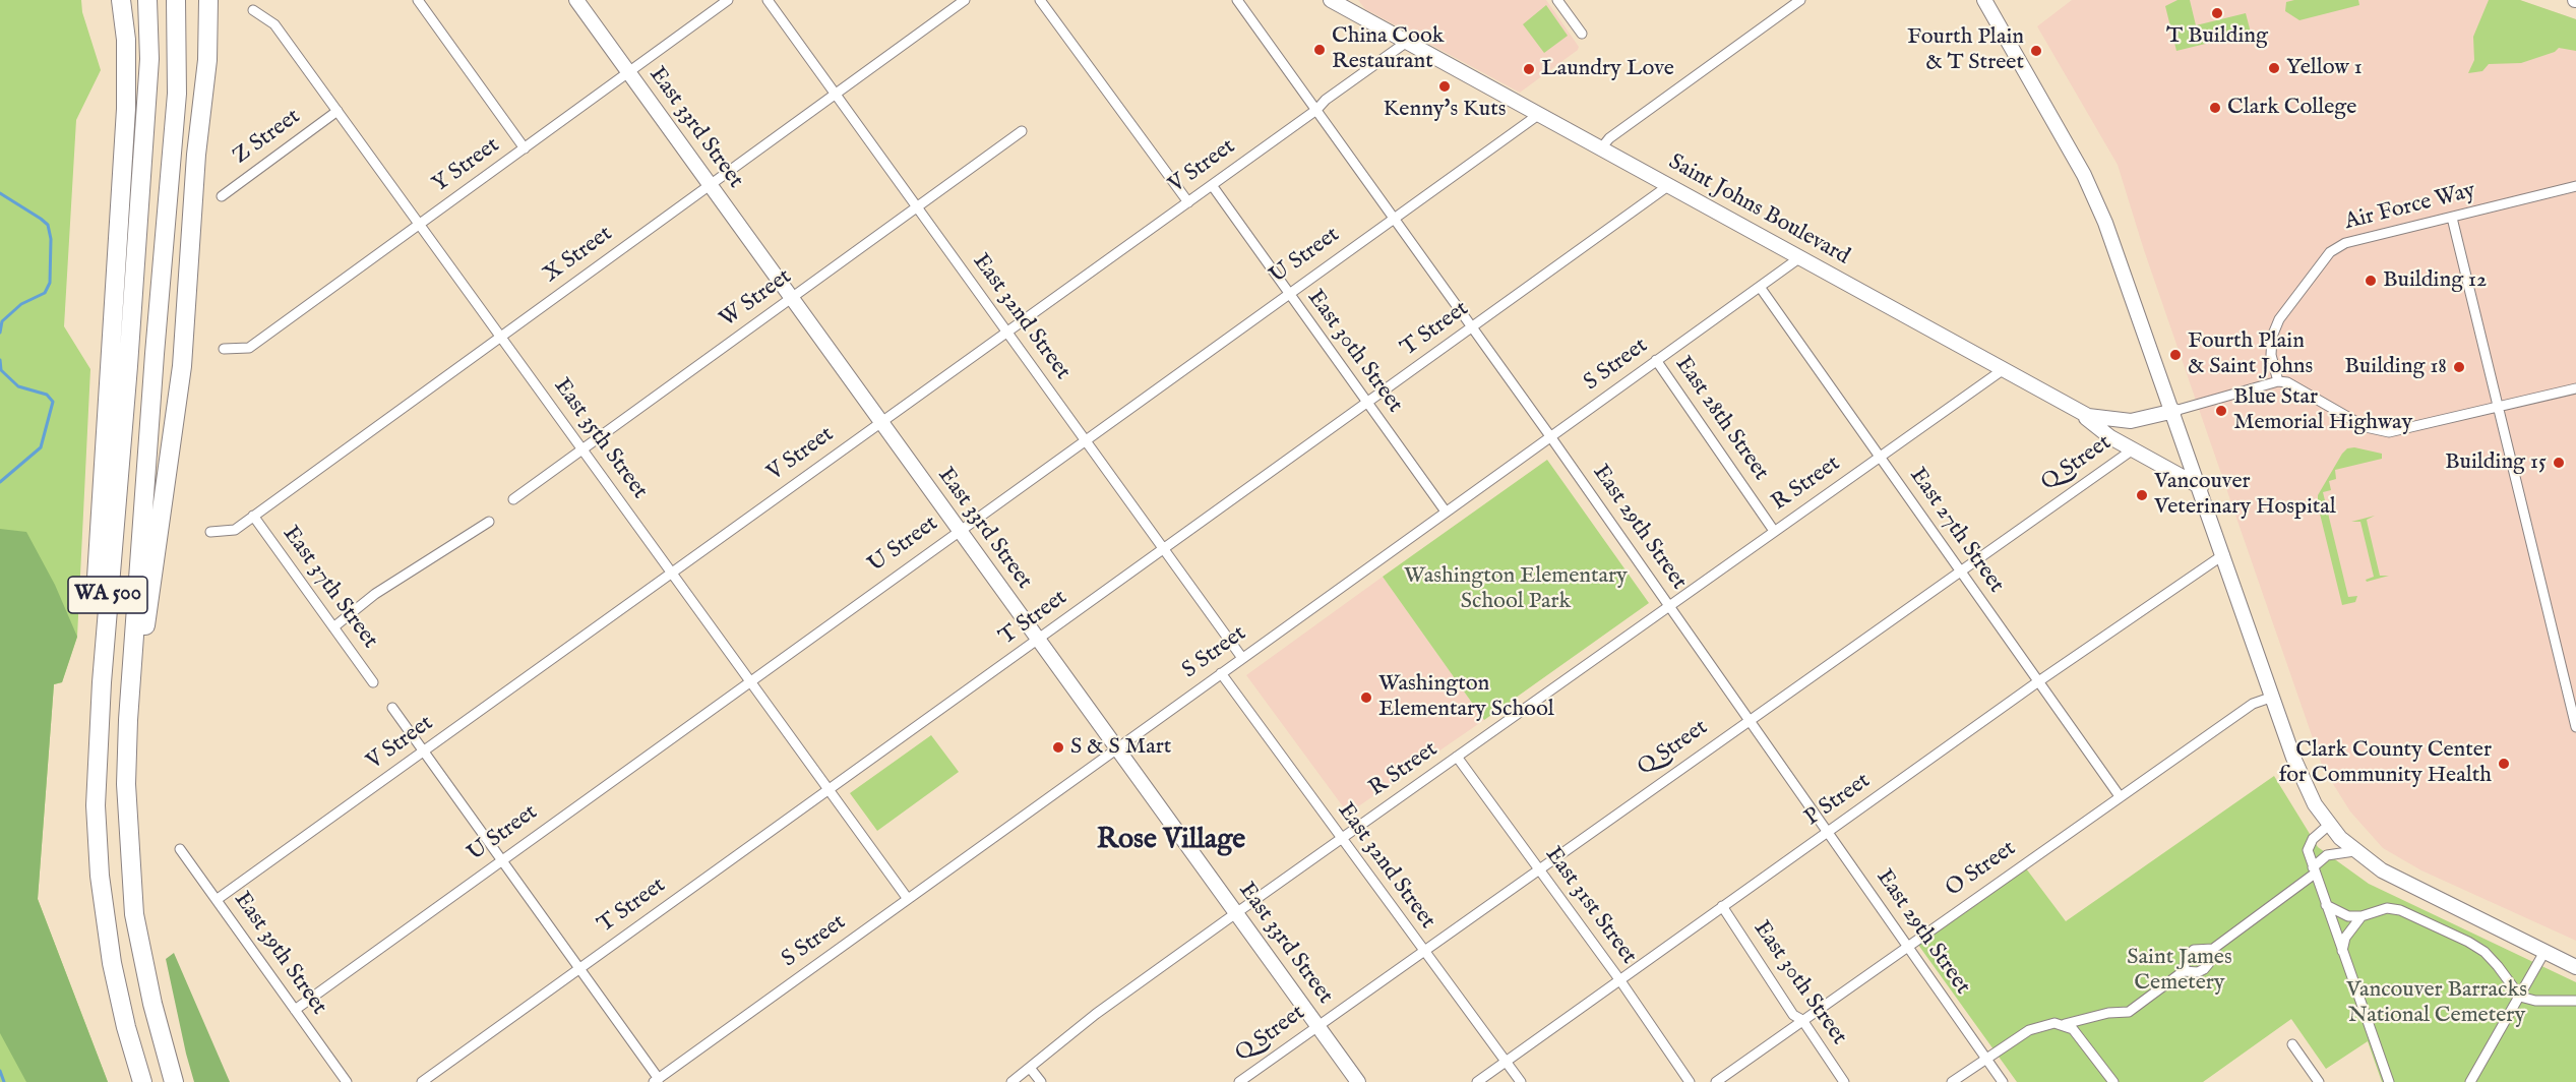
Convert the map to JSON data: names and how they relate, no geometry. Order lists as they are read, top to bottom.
{
  "streets": {
    "highway": ["WA 500"],
    "street": [
      "East 33rd Street",
      "Z Street",
      "Y Street",
      "V Street",
      "Air Force Way",
      "Saint Johns Boulevard",
      "X Street",
      "U Street",
      "W Street",
      "East 32nd Street",
      "T Street",
      "East 30th Street",
      "S Street",
      "East 28th Street",
      "East 35th Street",
      "Q Street",
      "R Street",
      "East 29th Street",
      "East 27th Street",
      "East 37th Street",
      "P Street",
      "O Street",
      "East 31st Street",
      "East 39th Street"
    ]
  },
  "crossings": [
    ["East 33rd Street", "Y Street"],
    ["East 33rd Street", "V Street"],
    ["East 33rd Street", "X Street"],
    ["East 33rd Street", "U Street"],
    ["East 33rd Street", "W Street"],
    ["East 33rd Street", "T Street"],
    ["East 33rd Street", "S Street"],
    ["East 33rd Street", "Q Street"],
    ["East 33rd Street", "R Street"],
    ["Z Street", "East 35th Street"],
    ["Y Street", "East 35th Street"],
    ["V Street", "Saint Johns Boulevard"],
    ["V Street", "East 32nd Street"],
    ["V Street", "East 30th Street"],
    ["V Street", "East 35th Street"],
    ["V Street", "East 29th Street"],
    ["V Street", "East 39th Street"],
    ["Saint Johns Boulevard", "U Street"],
    ["Saint Johns Boulevard", "T Street"],
    ["Saint Johns Boulevard", "S Street"],
    ["Saint Johns Boulevard", "R Street"],
    ["X Street", "East 32nd Street"],
    ["X Street", "East 35th Street"],
    ["X Street", "East 37th Street"],
    ["U Street", "East 32nd Street"],
    ["U Street", "East 30th Street"],
    ["U Street", "East 35th Street"],
    ["U Street", "East 29th Street"],
    ["U Street", "East 39th Street"],
    ["W Street", "East 32nd Street"],
    ["W Street", "East 35th Street"],
    ["East 32nd Street", "T Street"],
    ["East 32nd Street", "S Street"],
    ["East 32nd Street", "Q Street"],
    ["East 32nd Street", "R Street"],
    ["East 32nd Street", "P Street"],
    ["T Street", "East 30th Street"],
    ["T Street", "East 35th Street"],
    ["T Street", "East 29th Street"],
    ["East 30th Street", "S Street"],
    ["East 30th Street", "P Street"],
    ["East 30th Street", "O Street"],
    ["S Street", "East 28th Street"],
    ["S Street", "East 35th Street"],
    ["S Street", "East 29th Street"],
    ["S Street", "East 27th Street"],
    ["East 28th Street", "R Street"],
    ["Q Street", "East 29th Street"],
    ["Q Street", "East 27th Street"],
    ["Q Street", "East 31st Street"],
    ["R Street", "East 29th Street"],
    ["R Street", "East 27th Street"],
    ["R Street", "East 31st Street"],
    ["East 29th Street", "P Street"],
    ["East 29th Street", "O Street"],
    ["East 27th Street", "P Street"],
    ["East 27th Street", "O Street"],
    ["P Street", "East 31st Street"]
  ],
  "districts": ["Rose Village"],
  "parks": ["Washington Elementary School Park", "Saint James Cemetery", "Vancouver Barracks National Cemetery"],
  "places": [
    "T Building",
    "China Cook Restaurant",
    "Fourth Plain & T Street",
    "Yellow 1",
    "Laundry Love",
    "Kenny's Kuts",
    "Clark College",
    "Building 12",
    "Fourth Plain & Saint Johns",
    "Building 18",
    "Blue Star Memorial Highway",
    "Building 15",
    "Vancouver Veterinary Hospital",
    "Washington Elementary School",
    "S & S Mart",
    "Clark County Center for Community Health"
  ]
}
